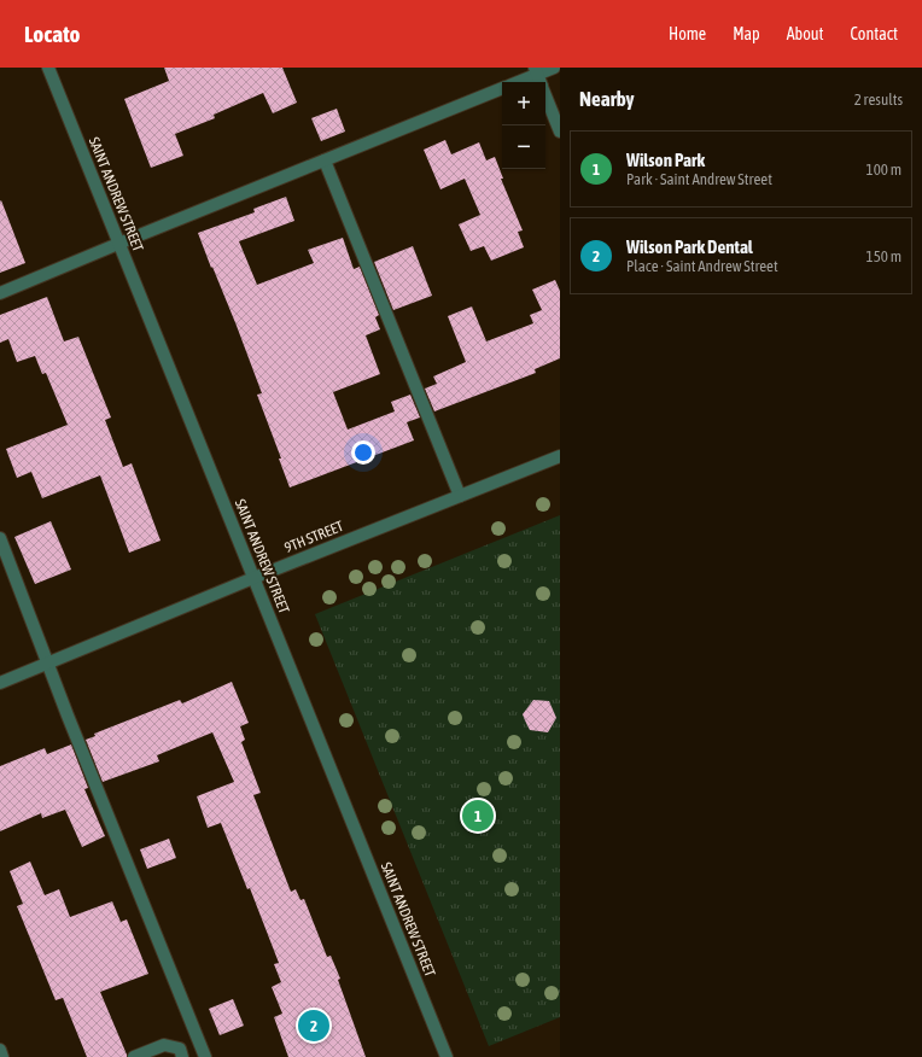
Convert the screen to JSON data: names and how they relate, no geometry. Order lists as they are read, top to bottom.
{
  "streets": {
    "street": ["SAINT ANDREW STREET", "9TH STREET"]
  },
  "crossings": [
    ["SAINT ANDREW STREET", "9TH STREET"]
  ],
  "page": {
    "header": "Locato",
    "nav": [
      "Home",
      "Map",
      "About",
      "Contact"
    ],
    "heading": ["Nearby", "2 results"],
    "map_buttons": ["+", "−"],
    "list": [
      {
        "mark": "1",
        "name": "Wilson Park",
        "note": "Park · Saint Andrew Street",
        "value": "100 m"
      },
      {
        "mark": "2",
        "name": "Wilson Park Dental",
        "note": "Place · Saint Andrew Street",
        "value": "150 m"
      }
    ],
    "pins": ["1", "2"]
  }
}
